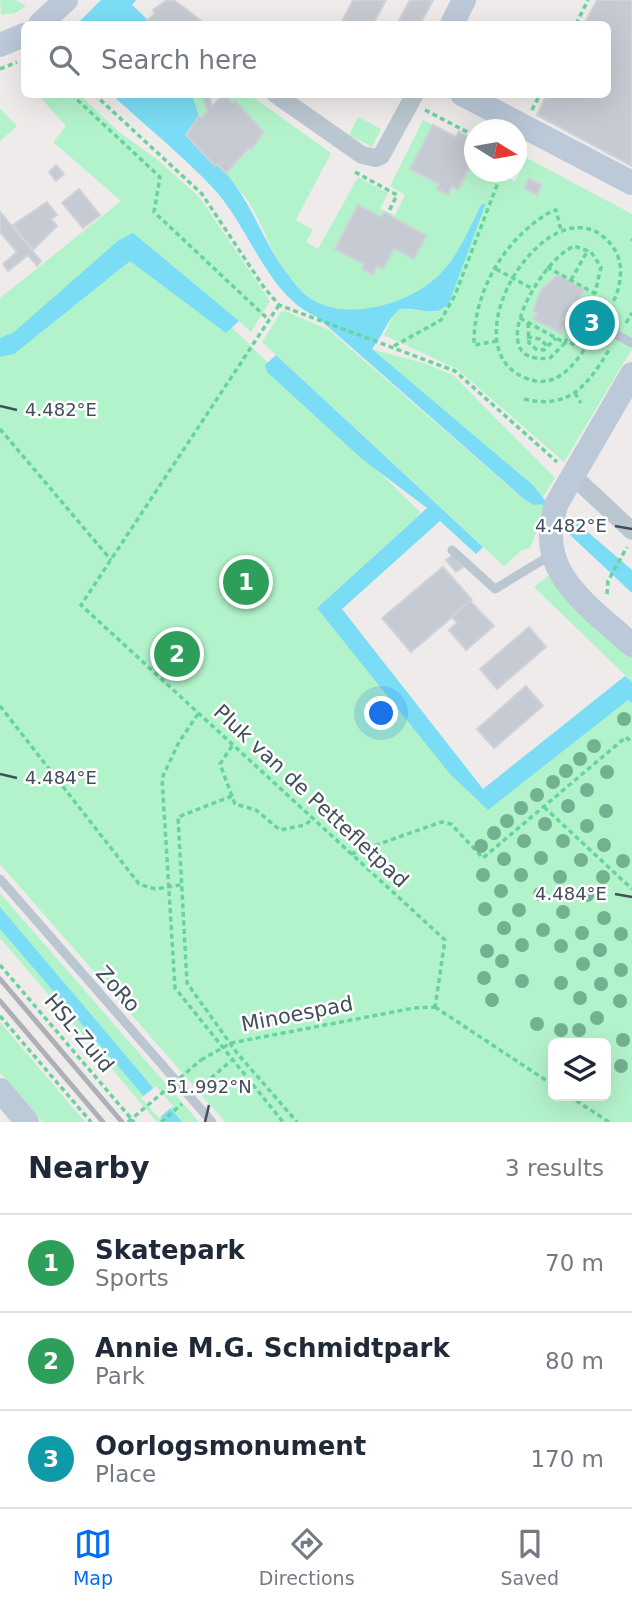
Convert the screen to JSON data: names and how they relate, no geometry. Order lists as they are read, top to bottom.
{
  "streets": {
    "lane": ["ZoRo"],
    "path": ["Pluk van de Pettefletpad", "Minoespad", "HSL-Zuid"]
  },
  "crossings": [
    ["Pluk van de Pettefletpad", "Minoespad"]
  ],
  "north": "right",
  "page": {
    "search": "Search here",
    "pins": ["3", "1", "2"],
    "heading": ["Nearby", "3 results"],
    "list": [
      {
        "mark": "1",
        "name": "Skatepark",
        "note": "Sports",
        "value": "70 m"
      },
      {
        "mark": "2",
        "name": "Annie M.G. Schmidtpark",
        "note": "Park",
        "value": "80 m"
      },
      {
        "mark": "3",
        "name": "Oorlogsmonument",
        "note": "Place",
        "value": "170 m"
      }
    ],
    "nav": ["Map", "Directions", "Saved"]
  },
  "coordinates": ["4.482°E", "4.484°E", "51.992°N"]
}
